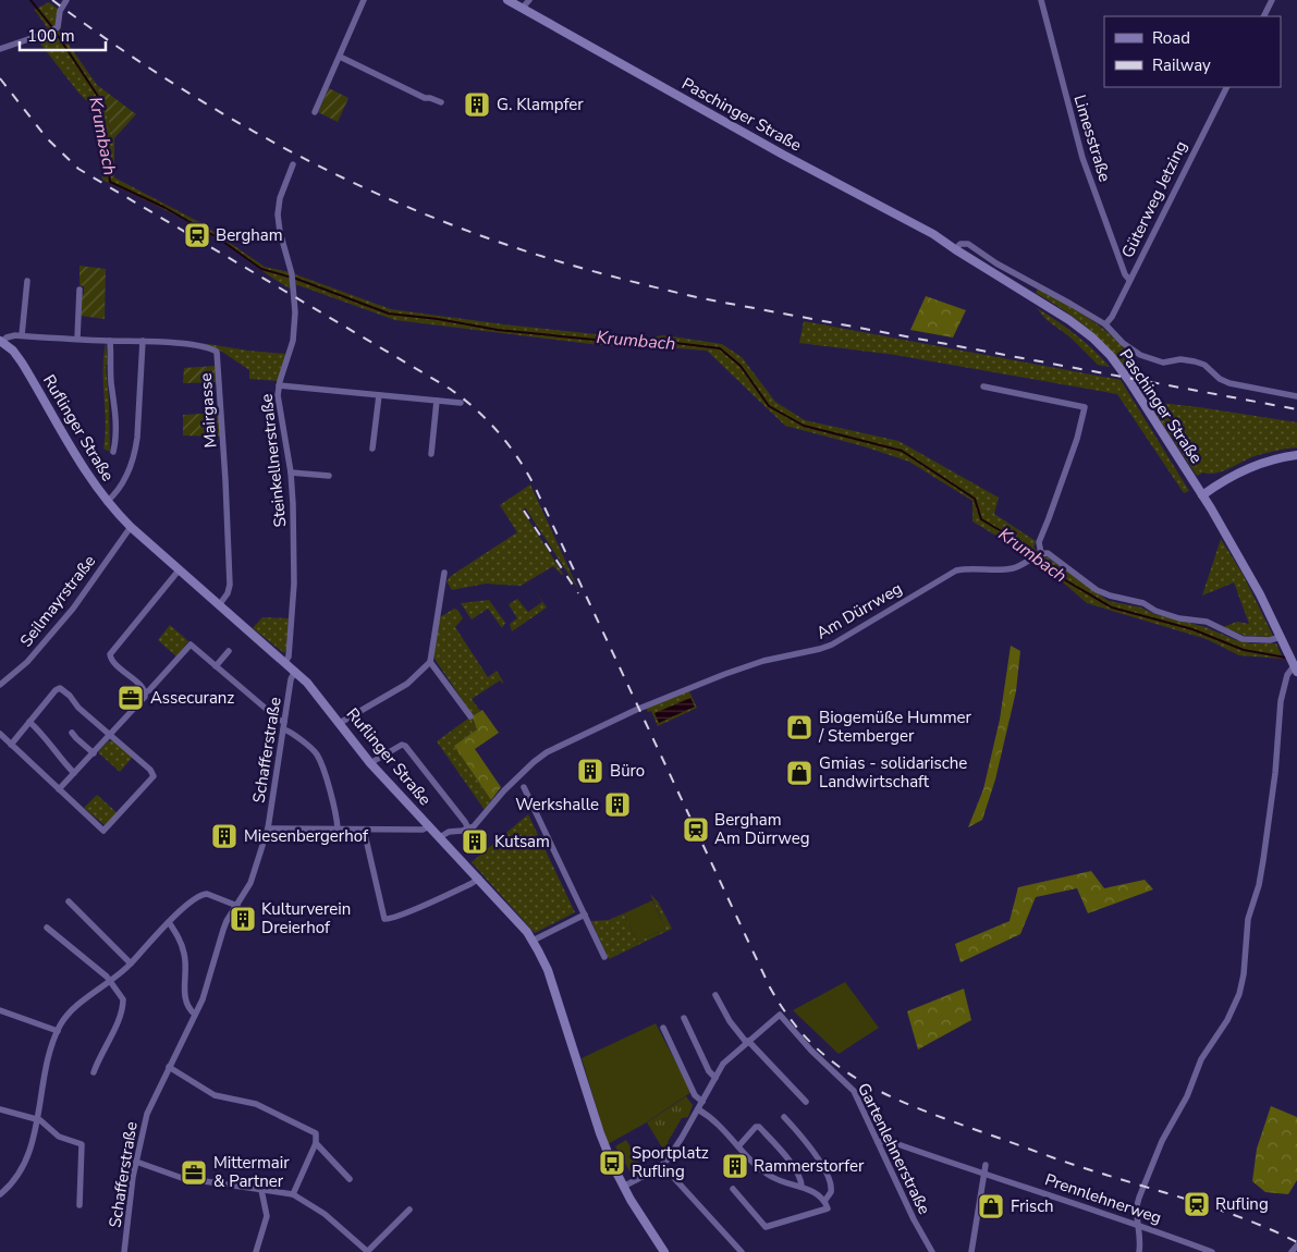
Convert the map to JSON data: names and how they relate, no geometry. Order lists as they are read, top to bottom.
{
  "streets": {
    "street": [
      "Paschinger Straße",
      "Limesstraße",
      "Güterweg Jetzing",
      "Mairgasse",
      "Ruflinger Straße",
      "Steinkellnerstraße",
      "Seilmayrstraße",
      "Am Dürrweg",
      "Schafferstraße",
      "Gartenlehnerstraße",
      "Prennlehnerweg"
    ]
  },
  "crossings": [
    ["Limesstraße", "Güterweg Jetzing"],
    ["Mairgasse", "Ruflinger Straße"],
    ["Ruflinger Straße", "Steinkellnerstraße"],
    ["Ruflinger Straße", "Seilmayrstraße"],
    ["Ruflinger Straße", "Am Dürrweg"],
    ["Ruflinger Straße", "Schafferstraße"],
    ["Gartenlehnerstraße", "Prennlehnerweg"]
  ],
  "water": ["Krumbach"],
  "places": {
    "building": [
      "G. Klampfer",
      "Büro",
      "Werkshalle",
      "Miesenbergerhof",
      "Kutsam",
      "Kulturverein Dreierhof",
      "Rammerstorfer"
    ],
    "station": ["Bergham", "Bergham Am Dürrweg", "Rufling"],
    "office": ["Assecuranz", "Mittermair & Partner"],
    "shop": ["Biogemüße Hummer / Stemberger", "Gmias - solidarische Landwirtschaft", "Frisch"],
    "bus stop": ["Sportplatz Rufling"]
  },
  "legend": ["Road", "Railway"],
  "scale_bar": "100 m"
}
